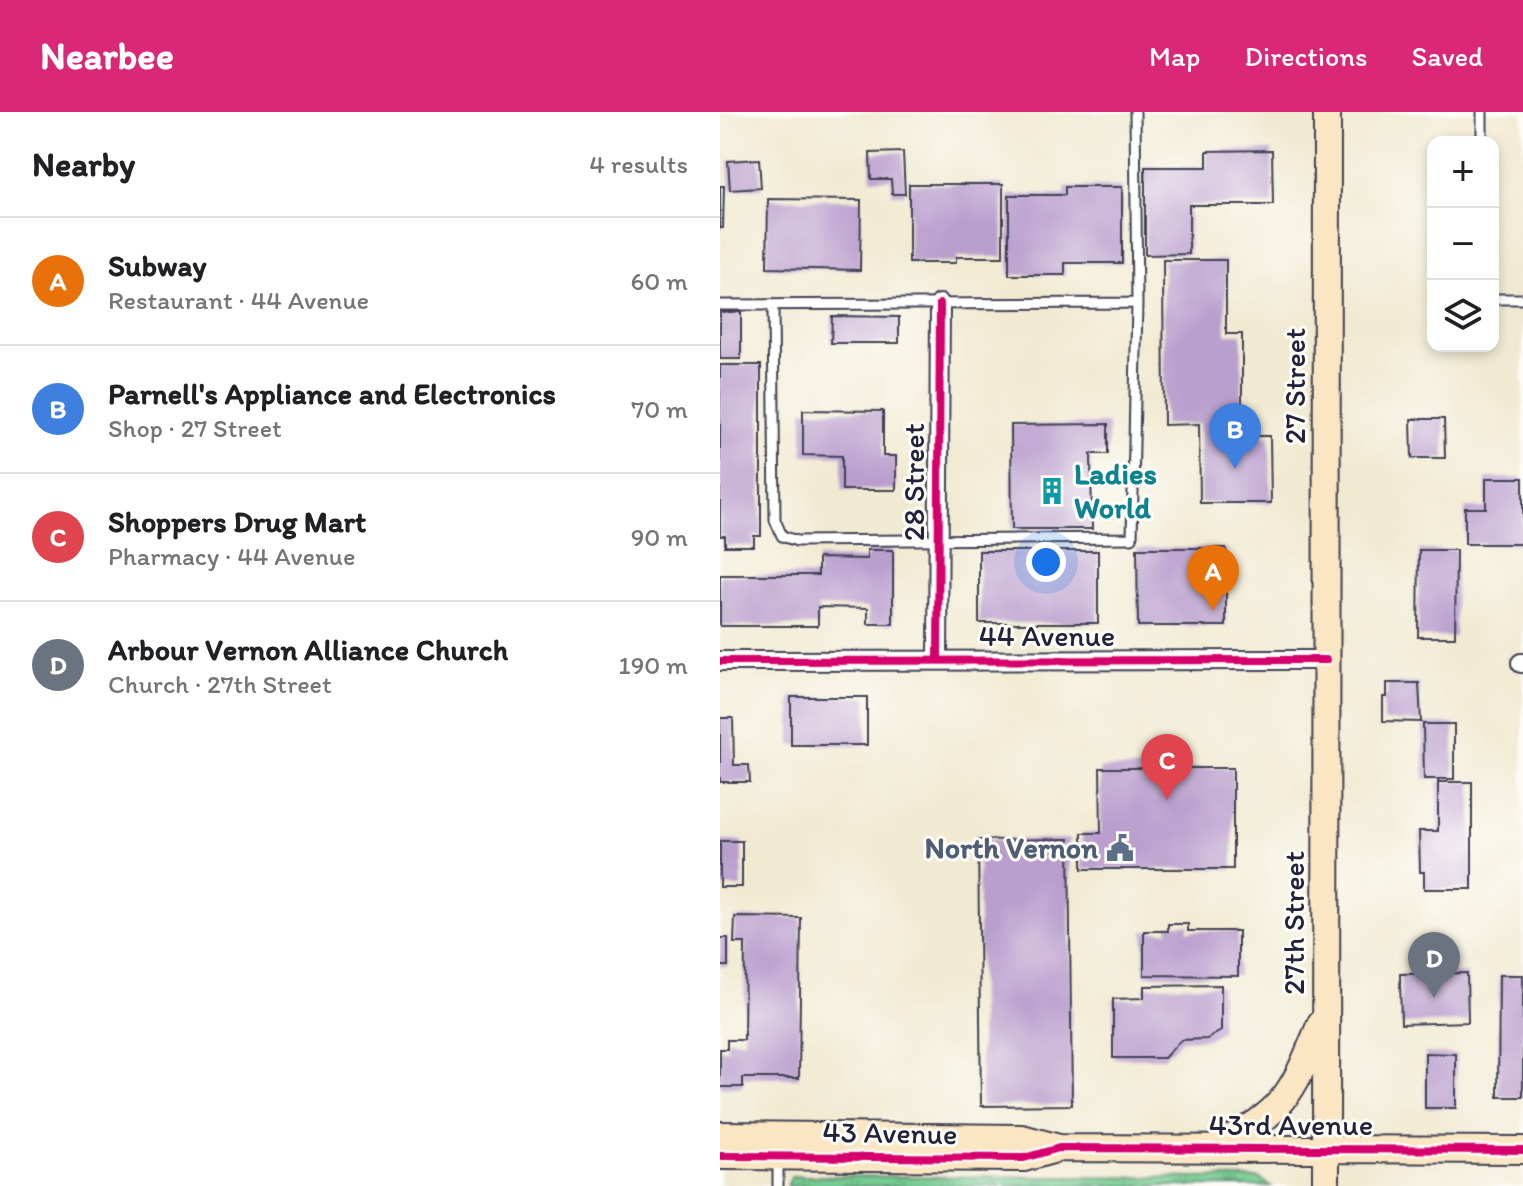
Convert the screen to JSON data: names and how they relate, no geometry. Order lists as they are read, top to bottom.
{
  "streets": {
    "main road": [
      "27 Street",
      "27th Street",
      "43rd Avenue",
      "43 Avenue"
    ],
    "street": ["28 Street", "44 Avenue"]
  },
  "crossings": [
    ["27 Street", "44 Avenue"],
    ["27 Street", "27th Street"],
    ["28 Street", "44 Avenue"],
    ["44 Avenue", "27th Street"],
    ["27th Street", "43rd Avenue"],
    ["43rd Avenue", "43 Avenue"]
  ],
  "places": {
    "building": ["Ladies World"],
    "public building": ["North Vernon"]
  },
  "page": {
    "header": "Nearbee",
    "nav": ["Map", "Directions", "Saved"],
    "heading": ["Nearby", "4 results"],
    "map_buttons": ["+", "−"],
    "list": [
      {
        "mark": "A",
        "name": "Subway",
        "note": "Restaurant · 44 Avenue",
        "value": "60 m"
      },
      {
        "mark": "B",
        "name": "Parnell's Appliance and Electronics",
        "note": "Shop · 27 Street",
        "value": "70 m"
      },
      {
        "mark": "C",
        "name": "Shoppers Drug Mart",
        "note": "Pharmacy · 44 Avenue",
        "value": "90 m"
      },
      {
        "mark": "D",
        "name": "Arbour Vernon Alliance Church",
        "note": "Church · 27th Street",
        "value": "190 m"
      }
    ],
    "pins": [
      "B",
      "A",
      "C",
      "D"
    ]
  }
}
